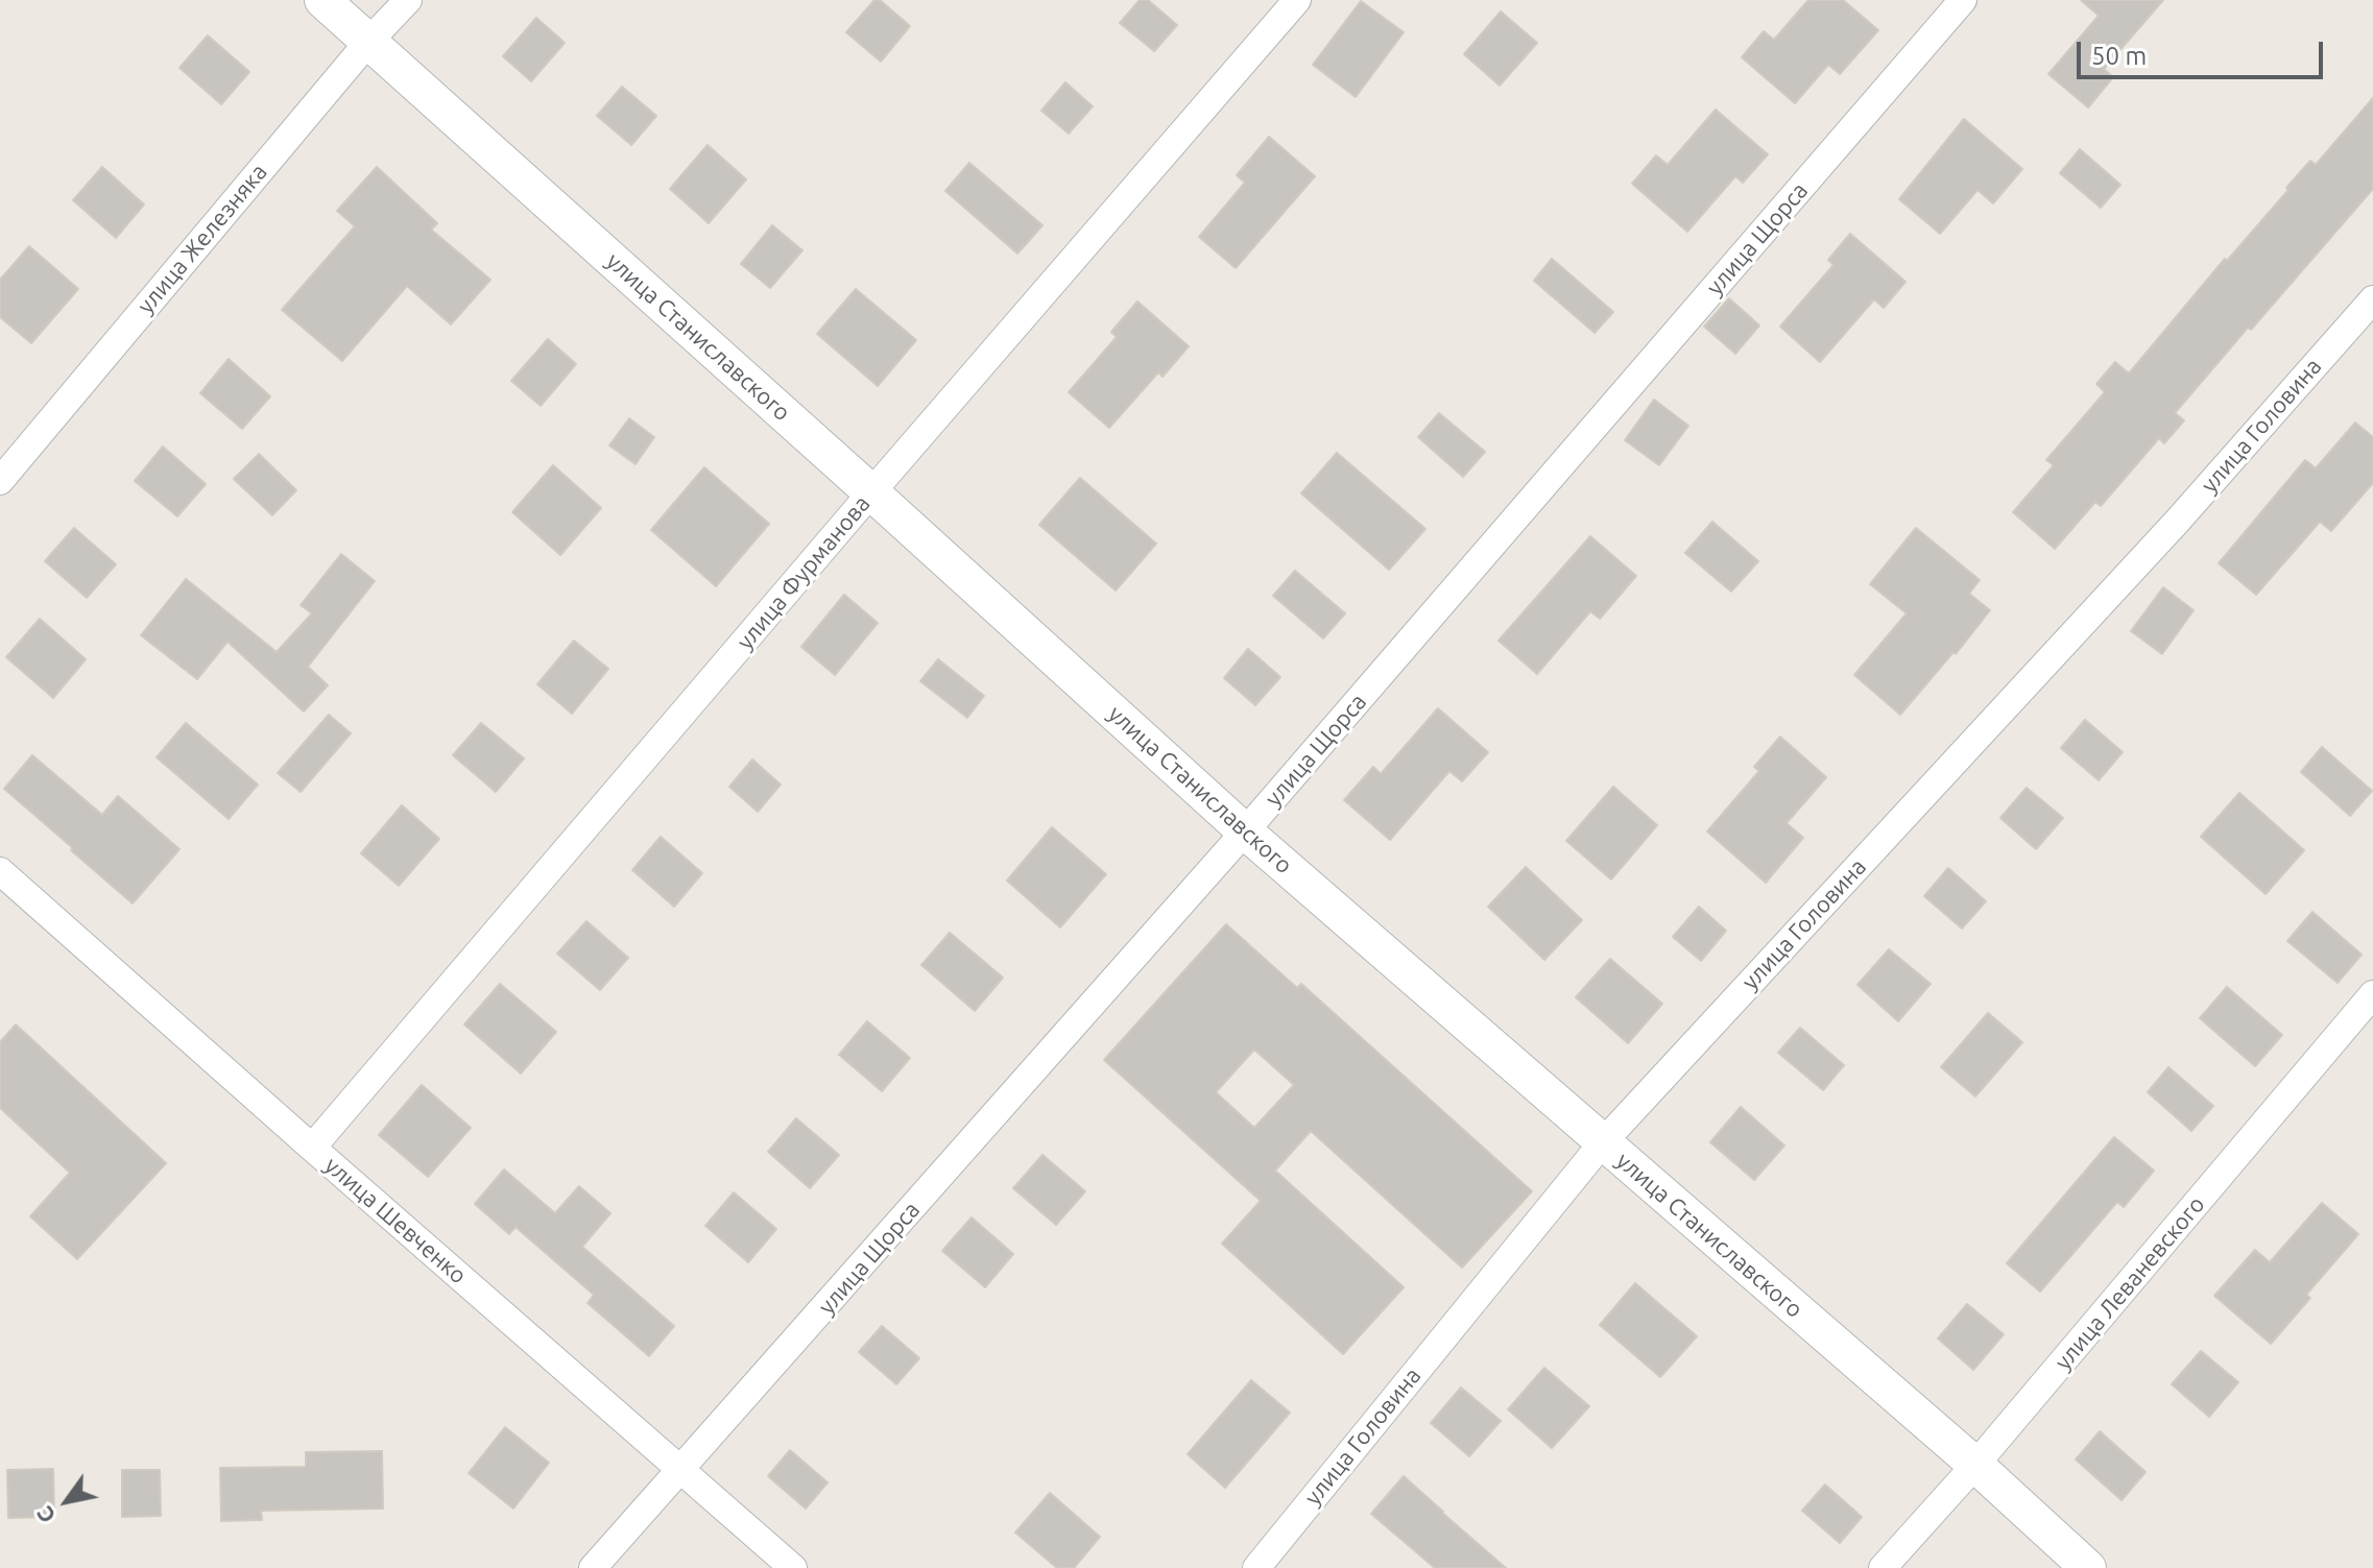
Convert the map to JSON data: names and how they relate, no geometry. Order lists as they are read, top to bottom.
{
  "streets": {
    "street": [
      "улица Железняка",
      "улица Щорса",
      "улица Станиславского",
      "улица Головина",
      "улица Фурманова",
      "улица Шевченко",
      "улица Леваневского"
    ]
  },
  "crossings": [
    ["улица Железняка", "улица Станиславского"],
    ["улица Щорса", "улица Станиславского"],
    ["улица Щорса", "улица Шевченко"],
    ["улица Станиславского", "улица Головина"],
    ["улица Станиславского", "улица Фурманова"],
    ["улица Станиславского", "улица Леваневского"],
    ["улица Фурманова", "улица Шевченко"]
  ],
  "scale_bar": "50 m",
  "north": "bottom left"
}
